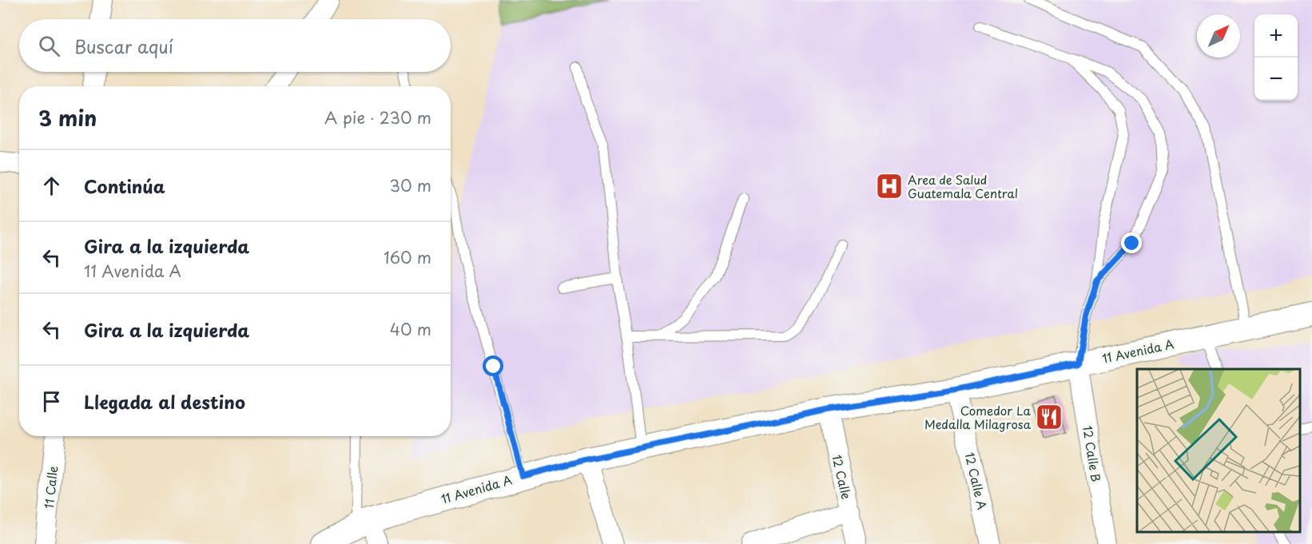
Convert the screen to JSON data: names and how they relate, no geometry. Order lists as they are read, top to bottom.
{
  "streets": {
    "street": [
      "11 Avenida A",
      "12 Calle B",
      "12 Calle",
      "12 Calle A",
      "11 Calle"
    ]
  },
  "crossings": [
    ["11 Avenida A", "12 Calle B"],
    ["11 Avenida A", "12 Calle"],
    ["11 Avenida A", "12 Calle A"]
  ],
  "places": {
    "hospital": ["Area de Salud Guatemala Central"],
    "restaurant": ["Comedor La Medalla Milagrosa"]
  },
  "north": "top right",
  "page": {
    "map_buttons": ["+", "−"],
    "search": "Buscar aquí",
    "heading": ["3 min", "A pie · 230 m"],
    "list": [
      ["Continúa", "30 m"],
      ["Gira a la izquierda", "11 Avenida A", "160 m"],
      ["Gira a la izquierda", "40 m"],
      "Llegada al destino"
    ]
  }
}
